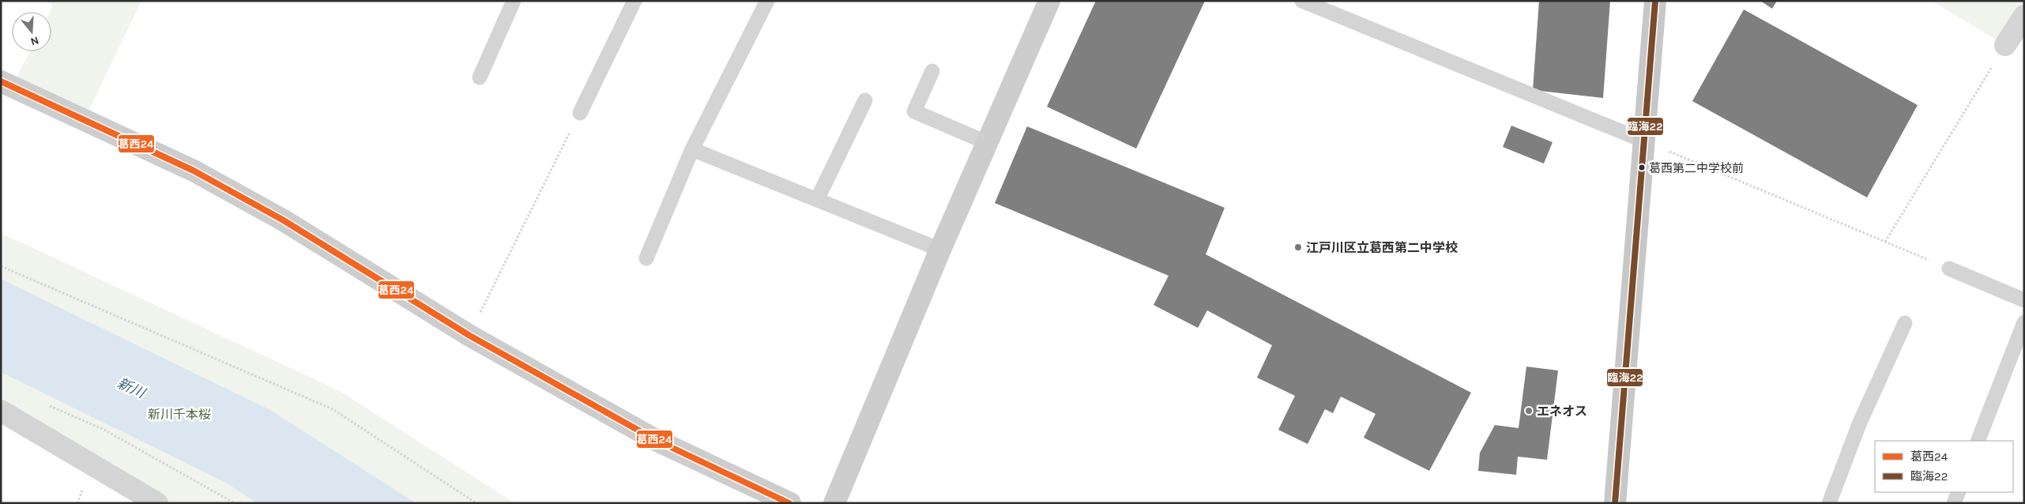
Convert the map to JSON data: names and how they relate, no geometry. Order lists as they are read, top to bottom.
{
  "water": ["新川"],
  "parks": ["新川千本桜"],
  "places": ["葛西第二中学校前", "江戸川区立葛西第二中学校", "エネオス"],
  "lines": ["transit line 臨海22", "transit line 葛西24"],
  "legend": ["葛西24", "臨海22"],
  "north": "bottom"
}
